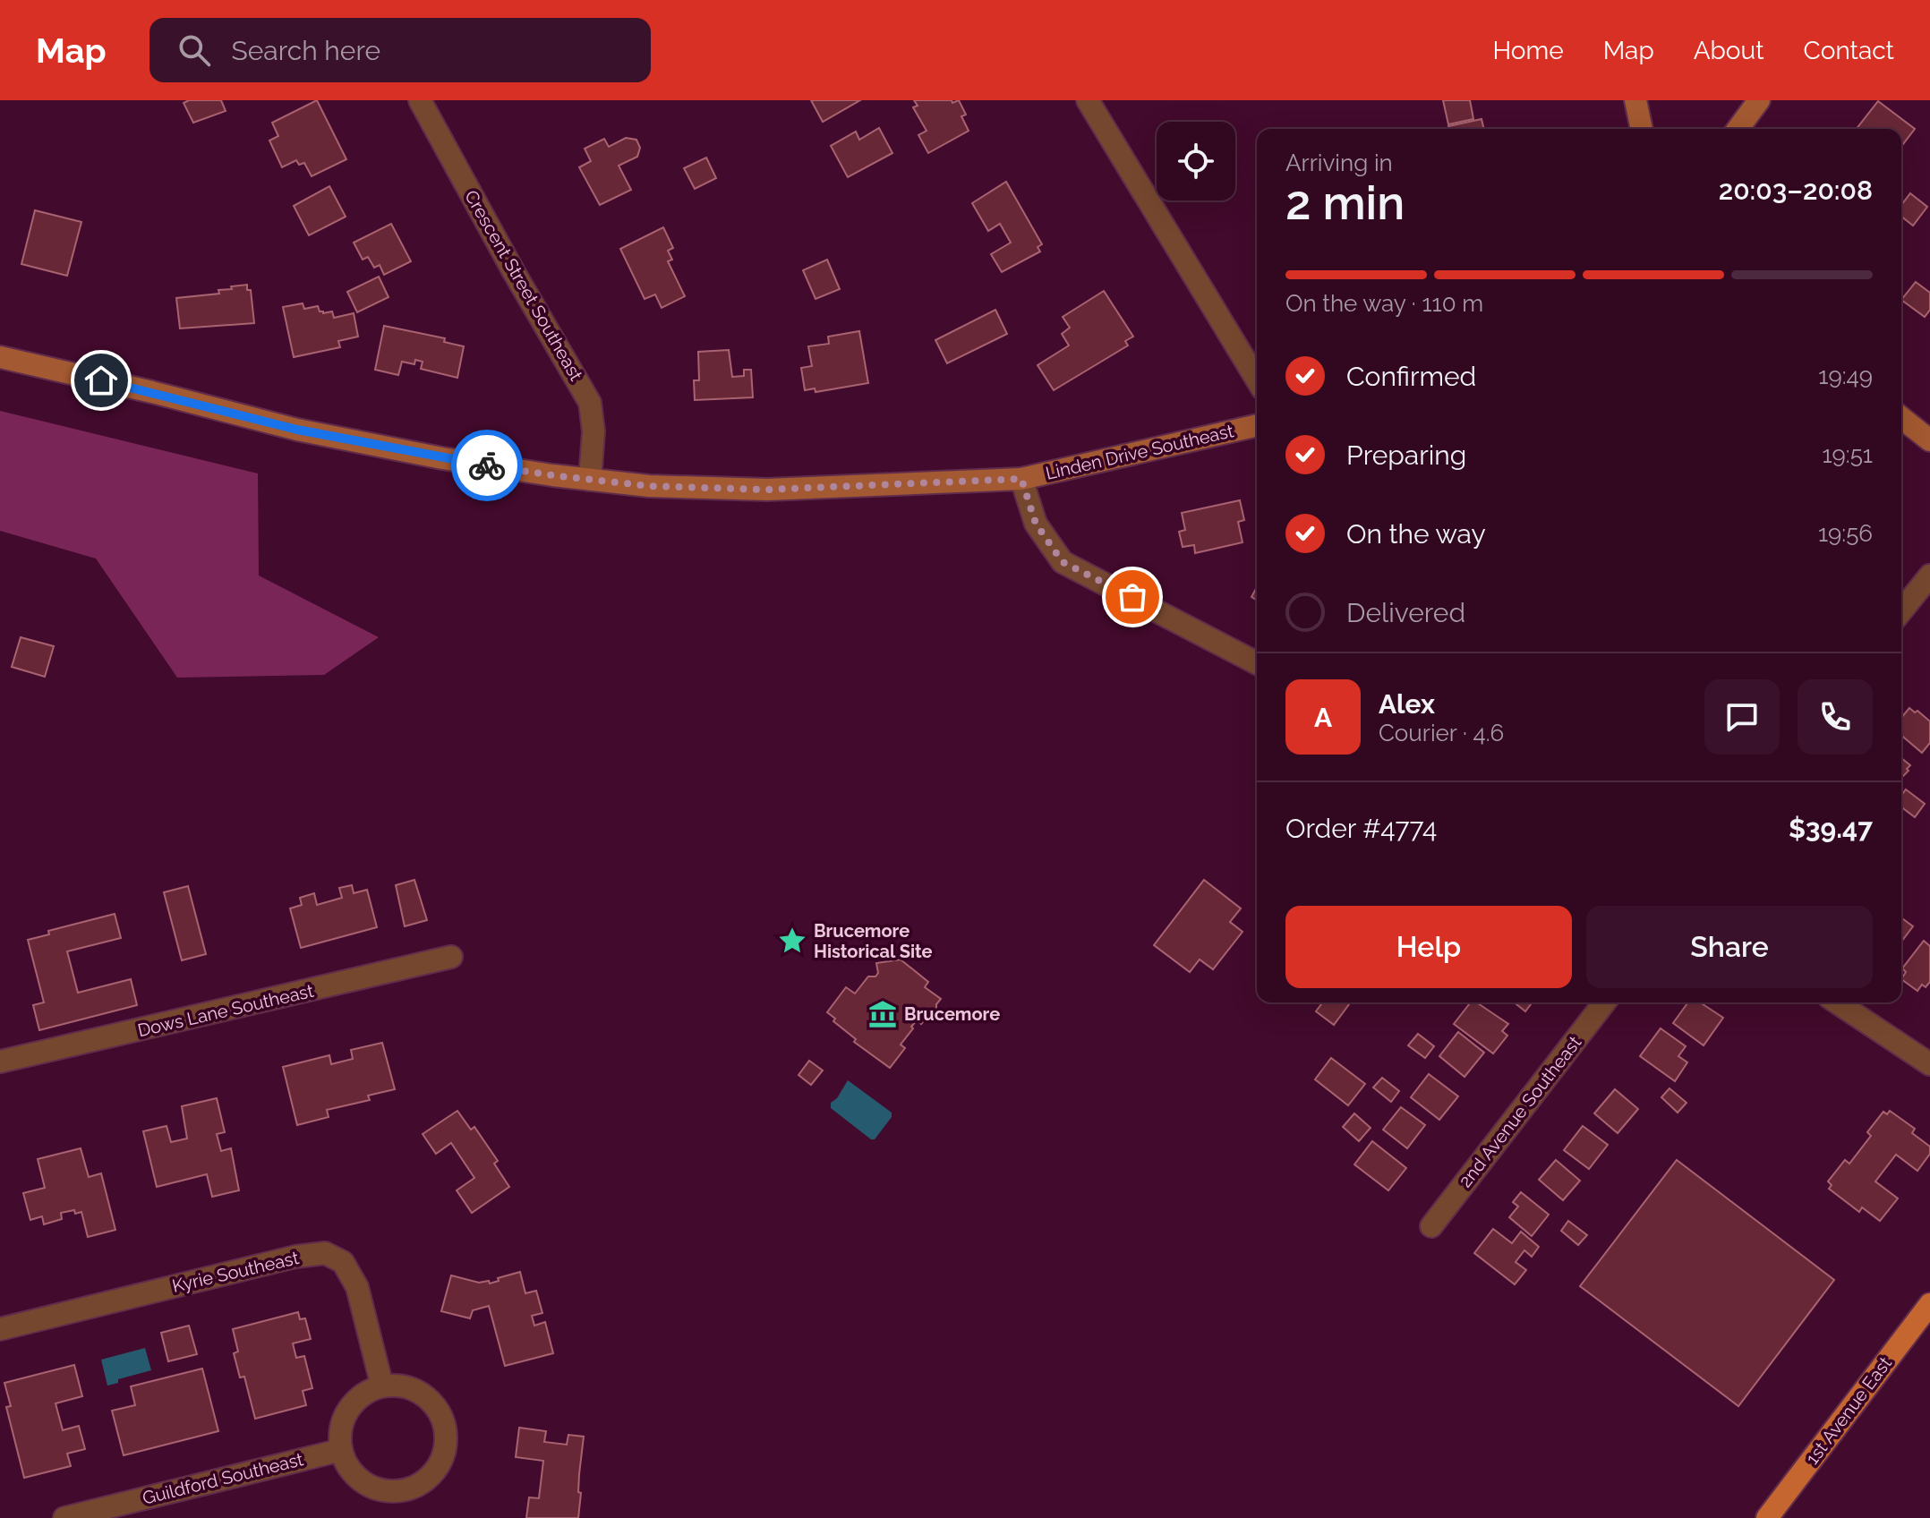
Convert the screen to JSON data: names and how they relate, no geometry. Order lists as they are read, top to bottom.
{
  "streets": {
    "main road": ["1st Avenue East"],
    "street": [
      "Crescent Street Southeast",
      "Linden Drive Southeast",
      "Dows Lane Southeast",
      "2nd Avenue Southeast",
      "Kyrie Southeast",
      "Guildford Southeast"
    ]
  },
  "crossings": [
    ["Crescent Street Southeast", "Linden Drive Southeast"],
    ["Kyrie Southeast", "Guildford Southeast"]
  ],
  "places": {
    "place": ["Brucemore Historical Site"],
    "museum": ["Brucemore"]
  },
  "page": {
    "header": "Map",
    "search": "Search here",
    "nav": [
      "Home",
      "Map",
      "About",
      "Contact"
    ],
    "heading": ["2 min", "Arriving in", "20:03–20:08"],
    "panel": [
      "Alex",
      "Courier · 4.6",
      "Order #4774",
      "$39.47"
    ],
    "bar": "On the way · 110 m",
    "list": [
      ["Confirmed", "19:49"],
      ["Preparing", "19:51"],
      ["On the way", "19:56"],
      "Delivered"
    ],
    "round": "A",
    "buttons": ["Help", "Share"]
  }
}
